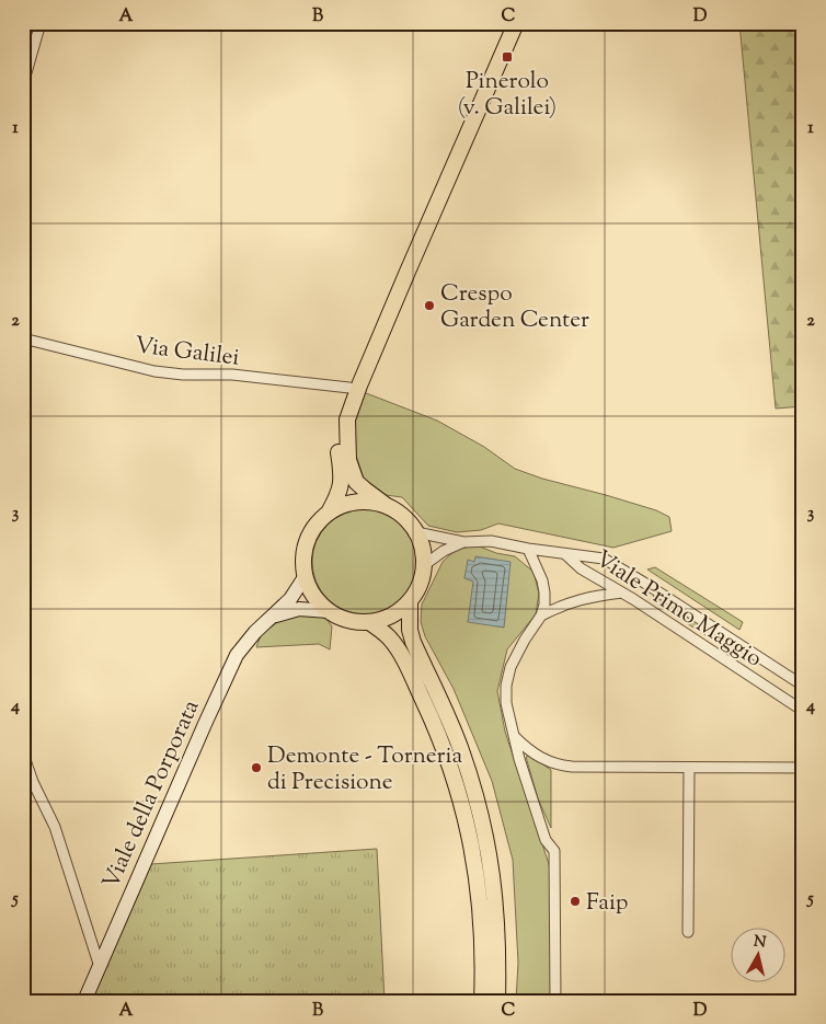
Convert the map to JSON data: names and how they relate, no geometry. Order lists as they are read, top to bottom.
{
  "streets": {
    "street": ["Via Galilei", "Viale Primo Maggio", "Viale della Porporata"]
  },
  "places": {
    "transit": ["Pinerolo (v. Galilei)"],
    "other": ["Crespo Garden Center", "Demonte - Torneria di Precisione", "Faip"]
  },
  "north": "top",
  "grid": {
    "columns": [
      "A",
      "B",
      "C",
      "D"
    ],
    "rows": [
      "1",
      "2",
      "3",
      "4",
      "5"
    ]
  }
}
